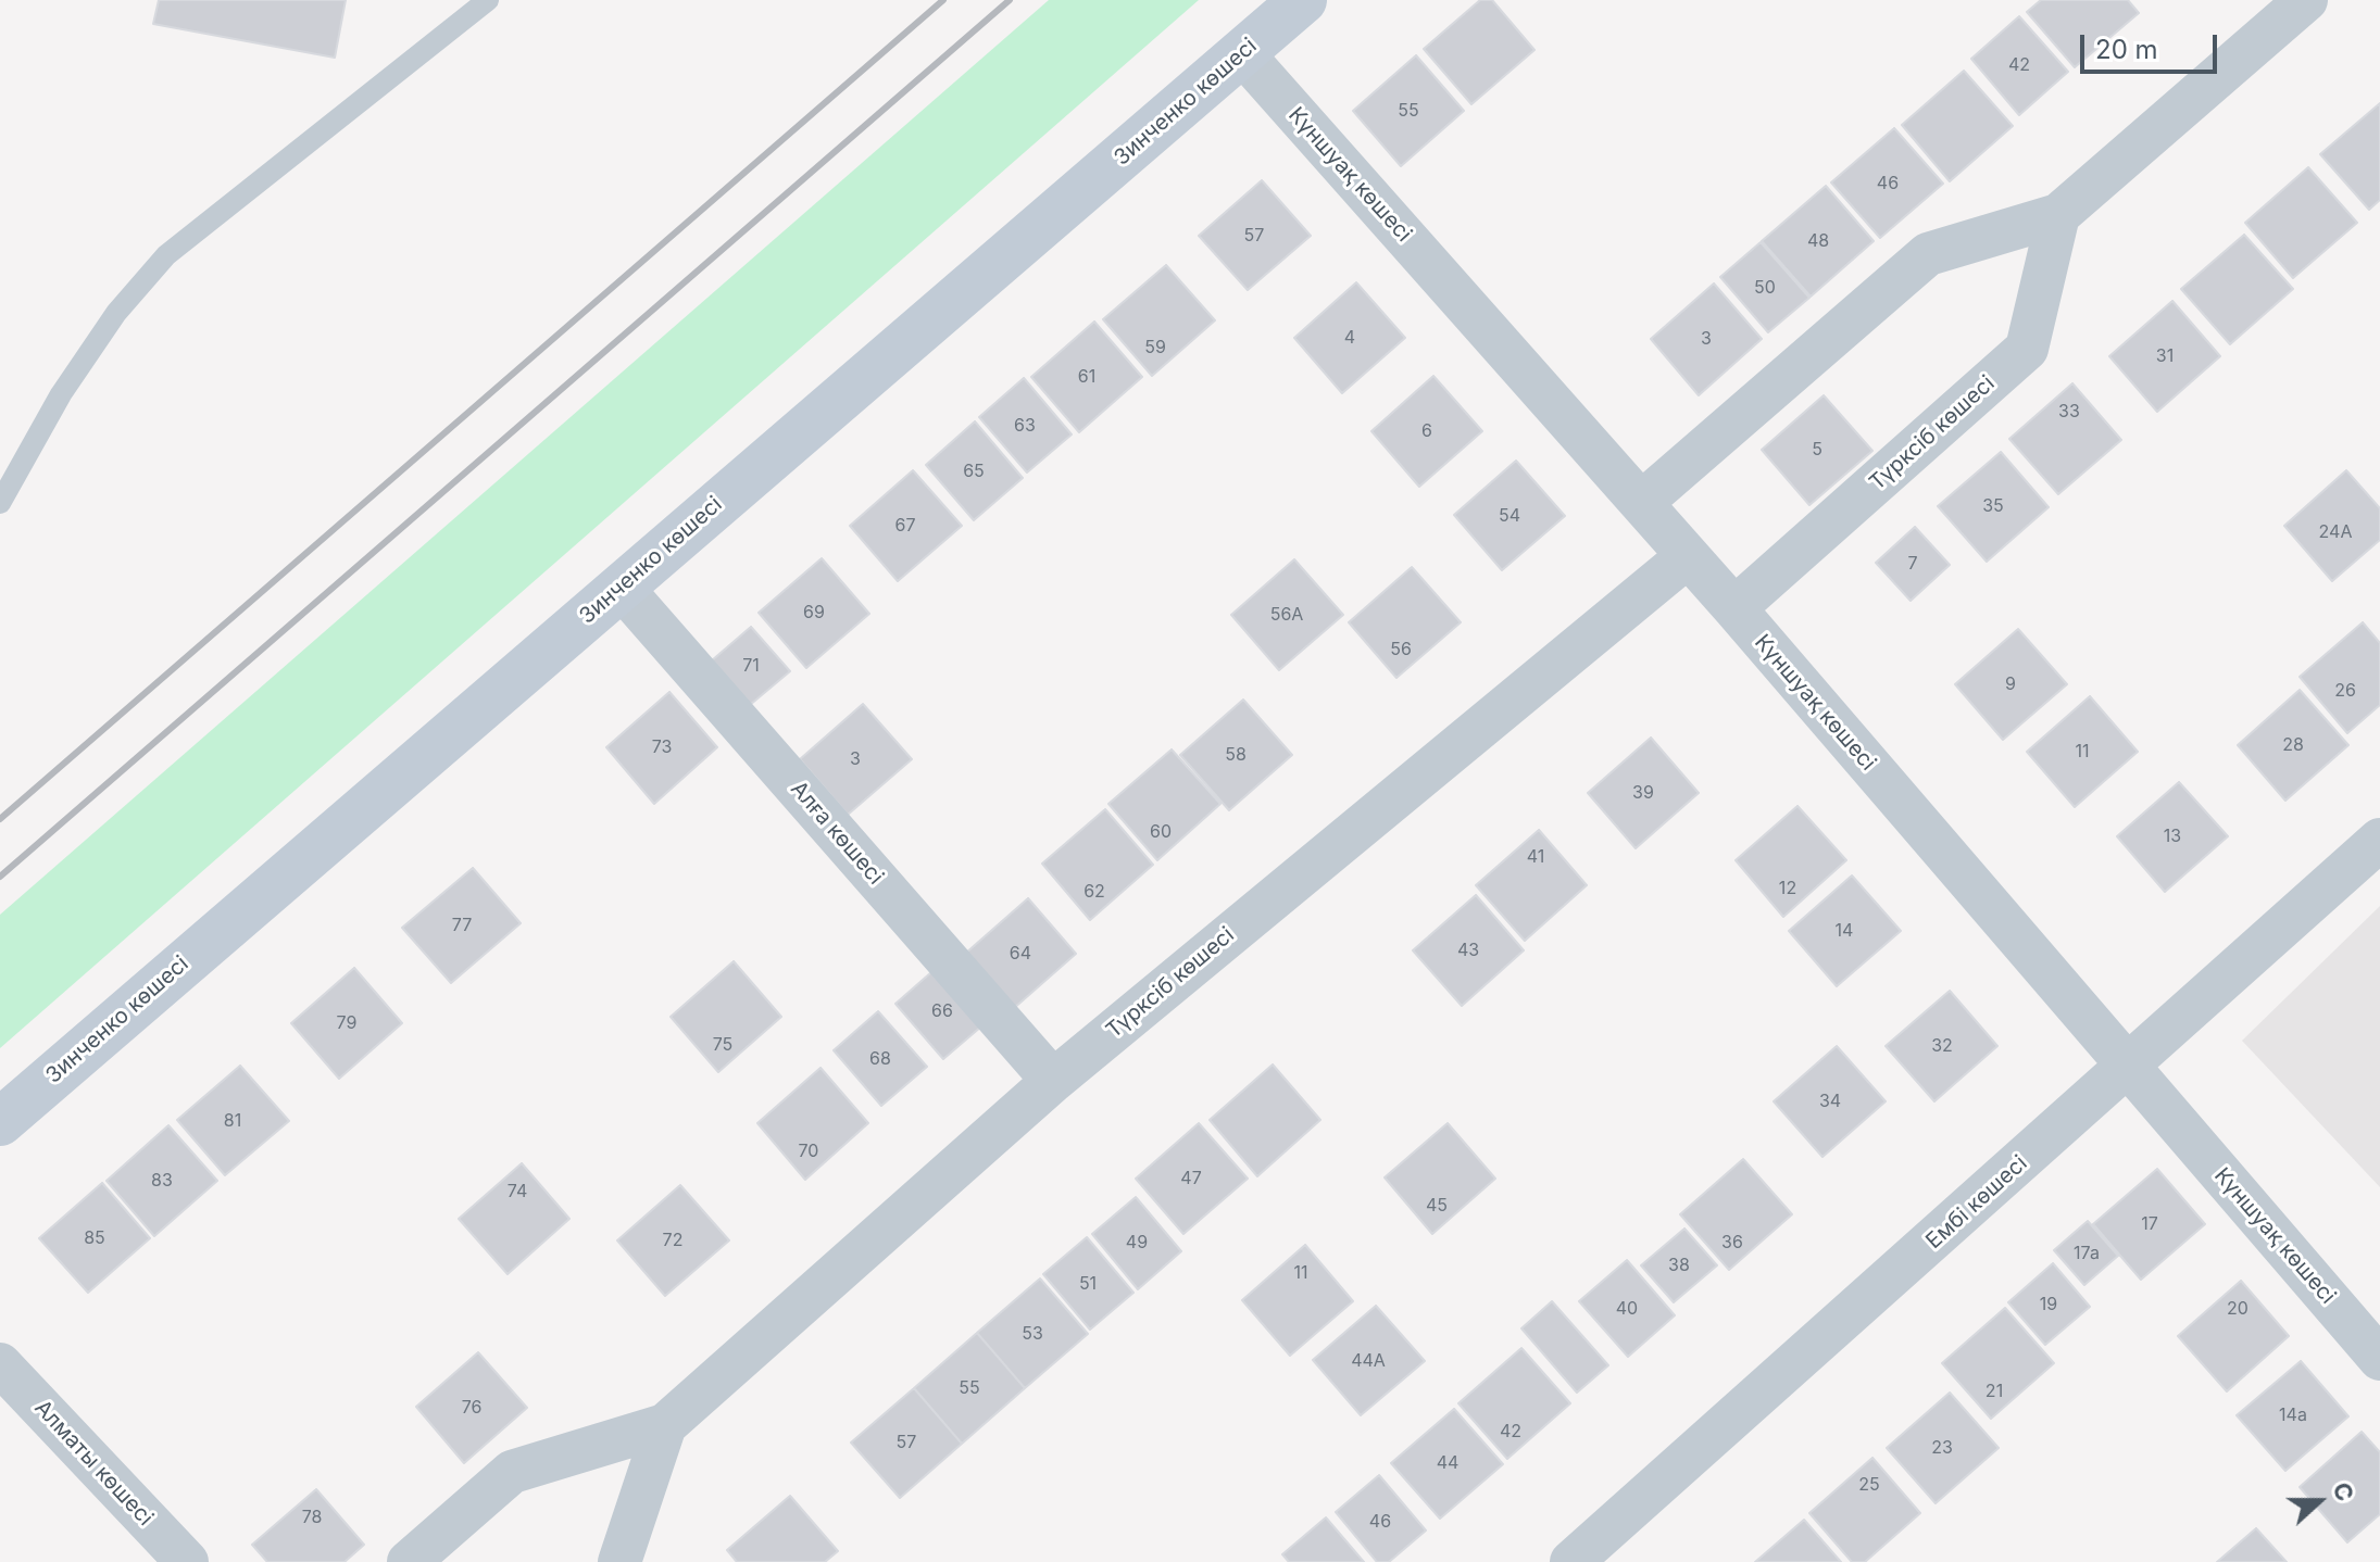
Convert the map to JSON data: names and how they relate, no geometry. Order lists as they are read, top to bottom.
{
  "streets": {
    "street": [
      "Зинченко көшесі",
      "Күншуақ көшесі",
      "Түрксіб көшесі",
      "Алға көшесі",
      "Ембі көшесі",
      "Алматы көшесі"
    ]
  },
  "crossings": [
    ["Зинченко көшесі", "Күншуақ көшесі"],
    ["Зинченко көшесі", "Алға көшесі"],
    ["Күншуақ көшесі", "Түрксіб көшесі"],
    ["Күншуақ көшесі", "Ембі көшесі"],
    ["Түрксіб көшесі", "Алға көшесі"]
  ],
  "house_numbers": [
    "42",
    "55",
    "46",
    "57",
    "48",
    "50",
    "4",
    "3",
    "59",
    "31",
    "61",
    "33",
    "63",
    "6",
    "5",
    "65",
    "35",
    "54",
    "67",
    "24А",
    "7",
    "69",
    "56А",
    "56",
    "71",
    "9",
    "26",
    "28",
    "73",
    "11",
    "58",
    "3",
    "39",
    "60",
    "13",
    "41",
    "12",
    "62",
    "77",
    "14",
    "43",
    "64",
    "66",
    "79",
    "75",
    "32",
    "68",
    "34",
    "81",
    "70",
    "47",
    "83",
    "74",
    "45",
    "17",
    "85",
    "72",
    "49",
    "36",
    "17а",
    "38",
    "11",
    "51",
    "19",
    "40",
    "20",
    "53",
    "44А",
    "55",
    "21",
    "76",
    "14а",
    "42",
    "57",
    "23",
    "44",
    "25",
    "78",
    "46"
  ],
  "scale_bar": "20 m",
  "north": "right"
}
